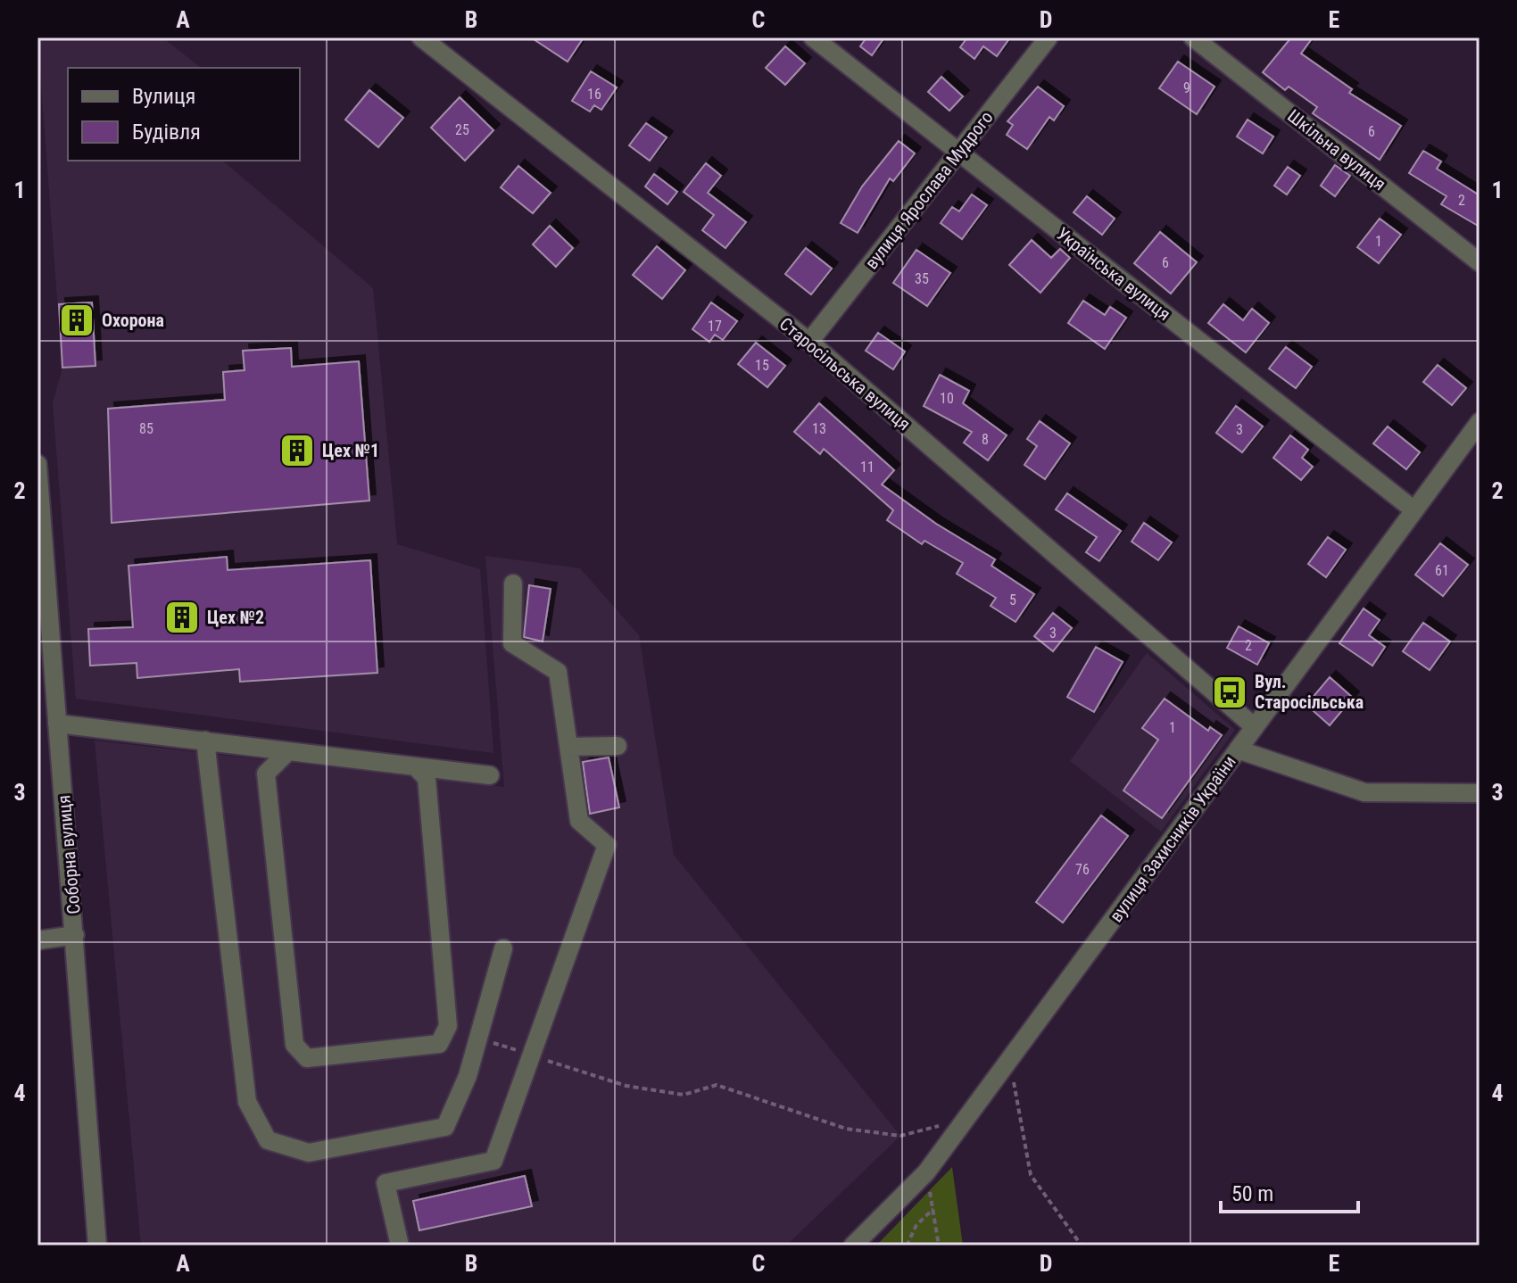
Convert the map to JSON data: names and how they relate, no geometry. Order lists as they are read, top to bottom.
{
  "streets": {
    "street": [
      "Шкільна вулиця",
      "вулиця Ярослава Мудрого",
      "Українська вулиця",
      "Старосільська вулиця",
      "вулиця Захисників України",
      "Соборна вулиця"
    ]
  },
  "crossings": [
    ["вулиця Ярослава Мудрого", "Українська вулиця"],
    ["вулиця Ярослава Мудрого", "Старосільська вулиця"],
    ["Старосільська вулиця", "вулиця Захисників України"]
  ],
  "places": {
    "building": ["Охорона", "Цех №1", "Цех №2"],
    "bus stop": ["Вул. Старосільська"]
  },
  "house_numbers": [
    "9",
    "16",
    "25",
    "6",
    "2",
    "1",
    "6",
    "35",
    "17",
    "15",
    "10",
    "85",
    "13",
    "3",
    "8",
    "11",
    "61",
    "5",
    "3",
    "2",
    "1",
    "76"
  ],
  "legend": ["Вулиця", "Будівля"],
  "scale_bar": "50 m",
  "grid": {
    "columns": [
      "A",
      "B",
      "C",
      "D",
      "E"
    ],
    "rows": [
      "1",
      "2",
      "3",
      "4"
    ]
  }
}
